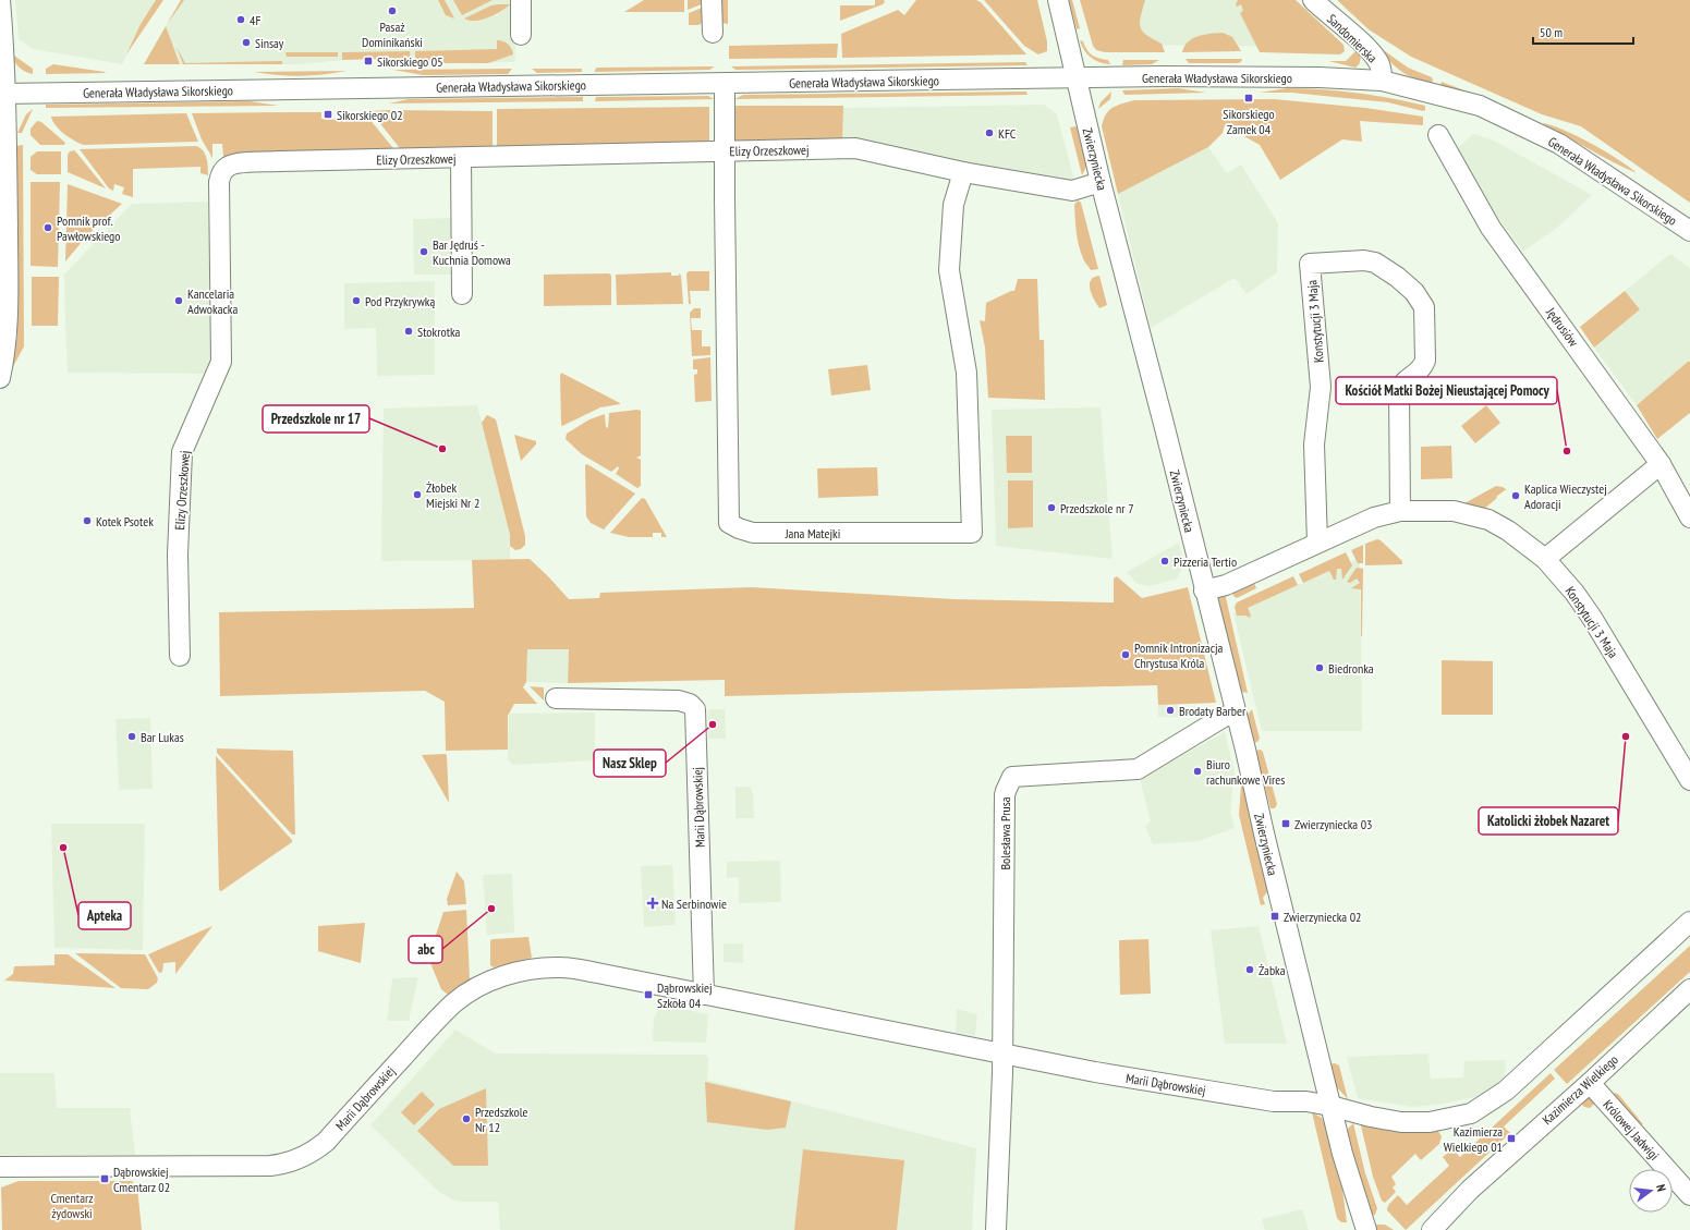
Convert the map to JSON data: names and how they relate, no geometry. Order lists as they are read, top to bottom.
{
  "streets": {
    "street": [
      "Sandomierska",
      "Generała Władysława Sikorskiego",
      "Elizy Orzeszkowej",
      "Zwierzyniecka",
      "Konstytucji 3 Maja",
      "Jędrusiów",
      "Jana Matejki",
      "Marii Dąbrowskiej",
      "Bolesława Prusa",
      "Kazimierza Wielkiego",
      "Królowej Jadwigi"
    ]
  },
  "crossings": [
    ["Sandomierska", "Generała Władysława Sikorskiego"],
    ["Generała Władysława Sikorskiego", "Zwierzyniecka"],
    ["Generała Władysława Sikorskiego", "Jana Matejki"],
    ["Elizy Orzeszkowej", "Zwierzyniecka"],
    ["Elizy Orzeszkowej", "Jana Matejki"],
    ["Zwierzyniecka", "Konstytucji 3 Maja"],
    ["Zwierzyniecka", "Marii Dąbrowskiej"],
    ["Zwierzyniecka", "Bolesława Prusa"],
    ["Marii Dąbrowskiej", "Bolesława Prusa"],
    ["Kazimierza Wielkiego", "Królowej Jadwigi"]
  ],
  "parks": ["Cmentarz żydowski"],
  "places": {
    "other": [
      "Pasaż Dominikański",
      "4F",
      "Sinsay",
      "KFC",
      "Pomnik prof. Pawłowskiego",
      "Bar Jędruś - Kuchnia Domowa",
      "Kancelaria Adwokacka",
      "Pod Przykrywką",
      "Stokrotka",
      "Przedszkole nr 17",
      "Kościół Matki Bożej Nieustającej Pomocy",
      "Żłobek Miejski Nr 2",
      "Kaplica Wieczystej Adoracji",
      "Przedszkole nr 7",
      "Kotek Psotek",
      "Pizzeria Tertio",
      "Pomnik Intronizacja Chrystusa Króla",
      "Biedronka",
      "Brodaty Barber",
      "Nasz Sklep",
      "Bar Lukas",
      "Katolicki żłobek Nazaret",
      "Biuro rachunkowe Vires",
      "Apteka",
      "abc",
      "Żabka",
      "Przedszkole Nr 12"
    ],
    "transit": [
      "Sikorskiego 05",
      "Sikorskiego Zamek 04",
      "Sikorskiego 02",
      "Zwierzyniecka 03",
      "Zwierzyniecka 02",
      "Dąbrowskiej Szkoła 04",
      "Kazimierza Wielkiego 01",
      "Dąbrowskiej Cmentarz 02"
    ],
    "health": ["Na Serbinowie"]
  },
  "scale_bar": "50 m",
  "north": "right"
}
